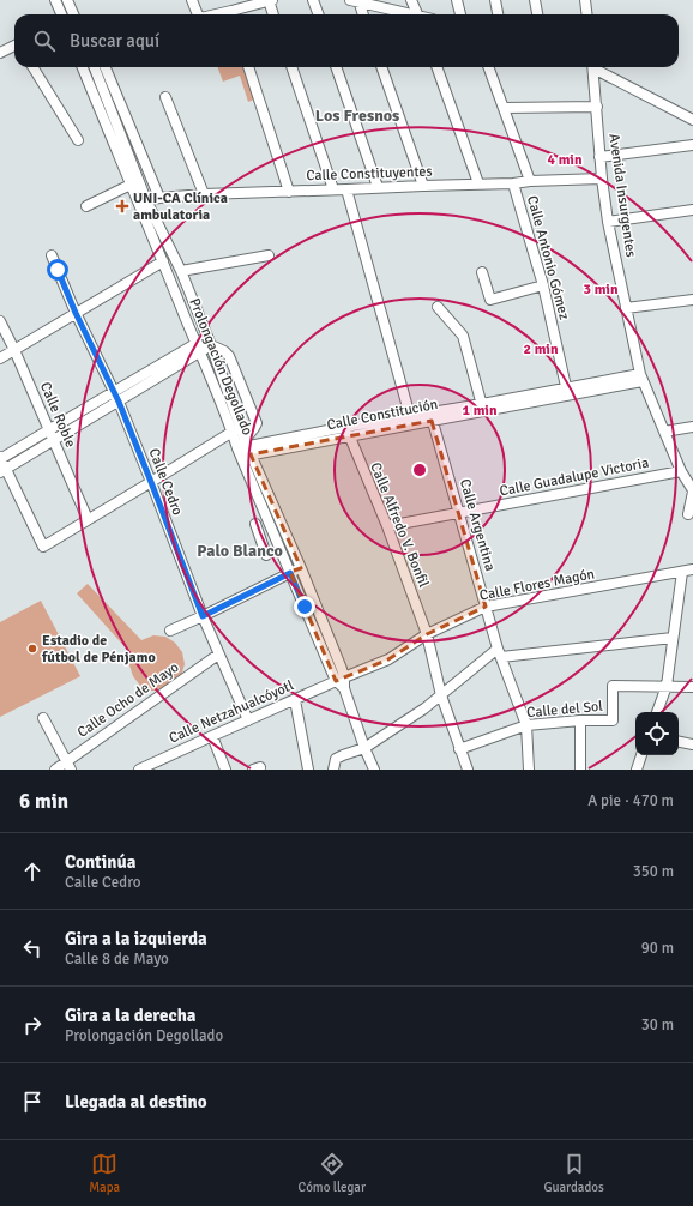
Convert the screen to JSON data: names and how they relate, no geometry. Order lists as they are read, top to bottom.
{
  "streets": {
    "street": [
      "Calle Constituyentes",
      "Avenida Insurgentes",
      "Calle Antonio Gómez",
      "Prolongación Degollado",
      "Calle Roble",
      "Calle Constitución",
      "Calle Guadalupe Victoria",
      "Calle Cedro",
      "Calle Alfredo V. Bonfil",
      "Calle Argentina",
      "Calle Flores Magón",
      "Calle Ocho de Mayo",
      "Calle del Sol",
      "Calle Netzahualcóyotl"
    ]
  },
  "crossings": [
    ["Calle Constituyentes", "Avenida Insurgentes"],
    ["Calle Constituyentes", "Calle Antonio Gómez"],
    ["Calle Constituyentes", "Prolongación Degollado"],
    ["Calle Constituyentes", "Calle Constitución"],
    ["Avenida Insurgentes", "Calle Constitución"],
    ["Avenida Insurgentes", "Calle Guadalupe Victoria"],
    ["Calle Antonio Gómez", "Calle Constitución"],
    ["Prolongación Degollado", "Calle Constitución"],
    ["Prolongación Degollado", "Calle Flores Magón"],
    ["Prolongación Degollado", "Calle Netzahualcóyotl"],
    ["Calle Constitución", "Calle Alfredo V. Bonfil"],
    ["Calle Constitución", "Calle Argentina"],
    ["Calle Guadalupe Victoria", "Calle Alfredo V. Bonfil"],
    ["Calle Guadalupe Victoria", "Calle Argentina"],
    ["Calle Cedro", "Calle Ocho de Mayo"],
    ["Calle Cedro", "Calle Netzahualcóyotl"],
    ["Calle Alfredo V. Bonfil", "Calle Flores Magón"],
    ["Calle Alfredo V. Bonfil", "Calle del Sol"],
    ["Calle Argentina", "Calle Flores Magón"],
    ["Calle Argentina", "Calle del Sol"],
    ["Calle Flores Magón", "Calle Netzahualcóyotl"]
  ],
  "districts": ["Los Fresnos", "Palo Blanco"],
  "places": {
    "health": ["UNI-CA Clínica ambulatoria"],
    "other": ["Estadio de fútbol de Pénjamo"]
  },
  "page": {
    "search": "Buscar aquí",
    "heading": ["6 min", "A pie · 470 m"],
    "list": [
      ["Continúa", "Calle Cedro", "350 m"],
      ["Gira a la izquierda", "Calle 8 de Mayo", "90 m"],
      ["Gira a la derecha", "Prolongación Degollado", "30 m"],
      "Llegada al destino"
    ],
    "nav": ["Mapa", "Cómo llegar", "Guardados"]
  },
  "rings": [
    "4 min",
    "3 min",
    "2 min",
    "1 min"
  ]
}
